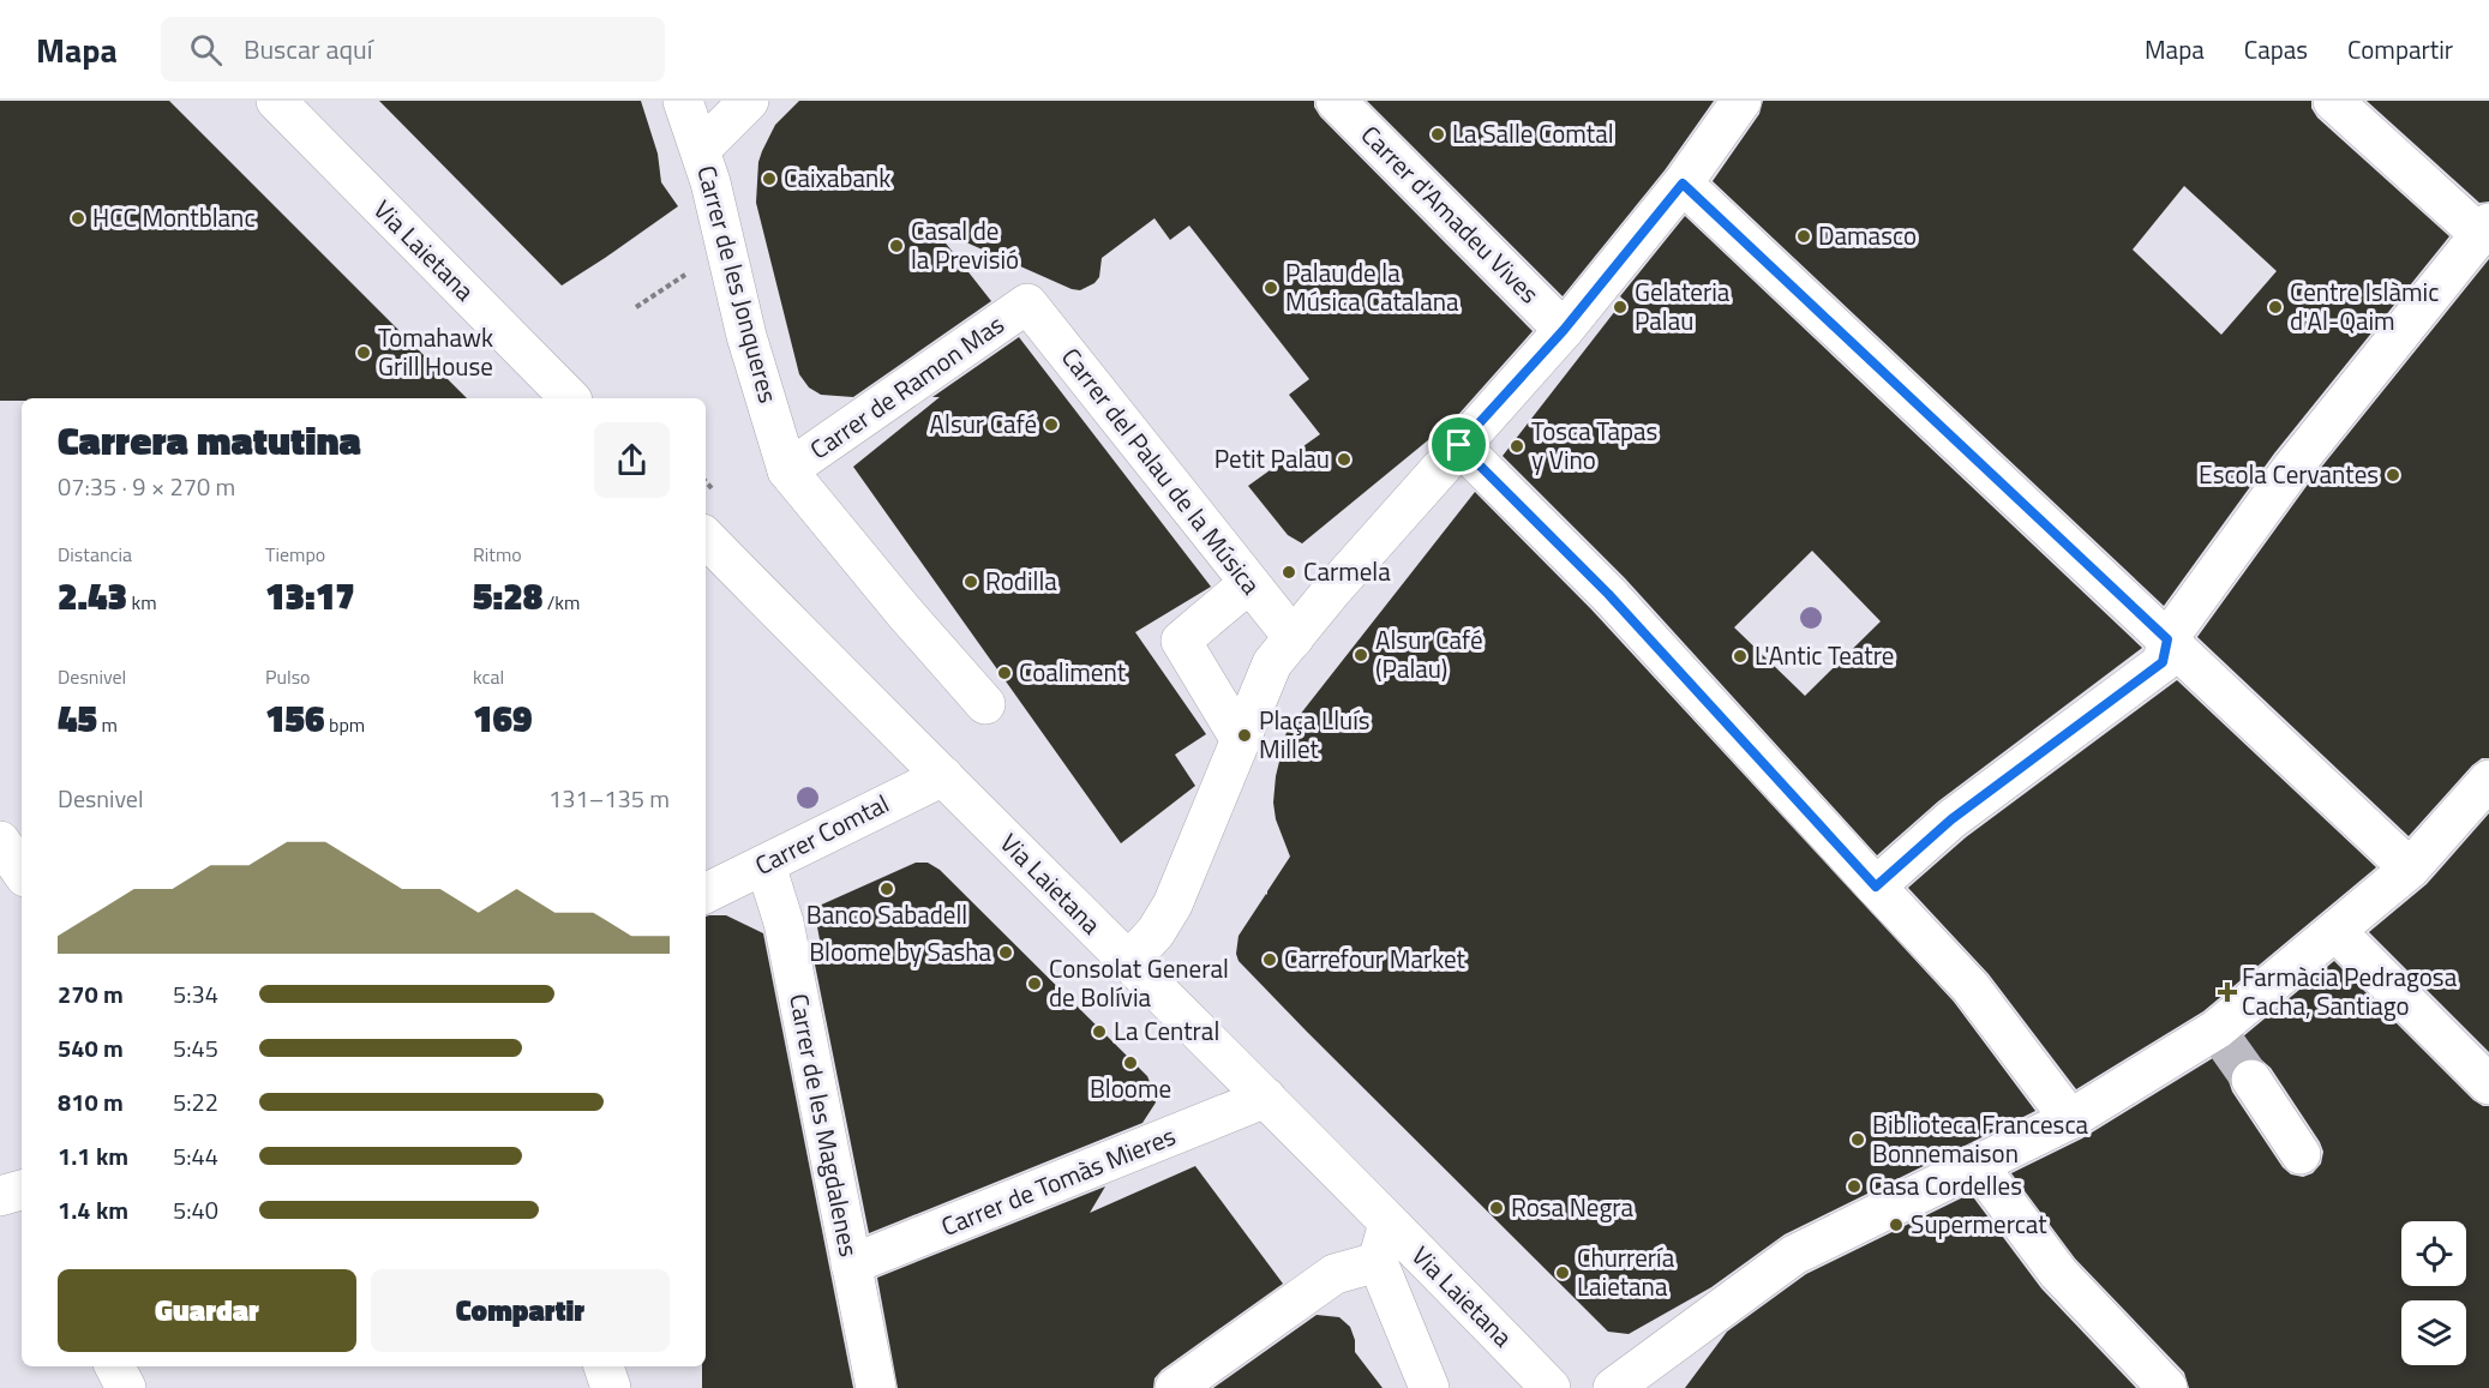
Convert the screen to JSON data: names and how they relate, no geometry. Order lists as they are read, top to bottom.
{
  "streets": {
    "street": [
      "Carrer d'Amadeu Vives",
      "Via Laietana",
      "Carrer de les Jonqueres",
      "Carrer de Ramon Mas",
      "Carrer del Palau de la Música",
      "Carrer Comtal",
      "Carrer de les Magdalenes",
      "Carrer de Tomàs Mieres"
    ]
  },
  "crossings": [
    ["Via Laietana", "Carrer Comtal"],
    ["Via Laietana", "Carrer de Tomàs Mieres"],
    ["Carrer de les Jonqueres", "Carrer de Ramon Mas"],
    ["Carrer de Ramon Mas", "Carrer del Palau de la Música"],
    ["Carrer Comtal", "Carrer de les Magdalenes"],
    ["Carrer de les Magdalenes", "Carrer de Tomàs Mieres"]
  ],
  "places": {
    "other": [
      "La Salle Comtal",
      "Caixabank",
      "HCC Montblanc",
      "Damasco",
      "Casal de la Previsió",
      "Palau de la Música Catalana",
      "Gelateria Palau",
      "Centre Islàmic d'Al-Qaim",
      "Tomahawk Grill House",
      "Alsur Café",
      "Tosca Tapas y Vino",
      "Petit Palau",
      "Escola Cervantes",
      "Carmela",
      "Rodilla",
      "Alsur Café (Palau)",
      "L'Antic Teatre",
      "Coaliment",
      "Plaça Lluís Millet",
      "Banco Sabadell",
      "Bloome by Sasha",
      "Carrefour Market",
      "Consolat General de Bolívia",
      "La Central",
      "Bloome",
      "Biblioteca Francesca Bonnemaison",
      "Casa Cordelles",
      "Rosa Negra",
      "Supermercat",
      "Churrería Laietana"
    ],
    "health": ["Farmàcia Pedragosa Cacha, Santiago"]
  },
  "page": {
    "header": "Mapa",
    "search": "Buscar aquí",
    "nav": ["Mapa", "Capas", "Compartir"],
    "heading": ["Carrera matutina", "07:35 · 9 × 270 m"],
    "stats": [
      ["Distancia", "2.43 km"],
      ["Tiempo", "13:17"],
      ["Ritmo", "5:28 /km"],
      ["Desnivel", "45 m"],
      ["Pulso", "156 bpm"],
      ["kcal", "169"]
    ],
    "chart": ["Desnivel", "131–135 m"],
    "list": [
      {
        "name": "270 m",
        "note": "5:34"
      },
      {
        "name": "540 m",
        "note": "5:45"
      },
      {
        "name": "810 m",
        "note": "5:22"
      },
      {
        "name": "1.1 km",
        "note": "5:44"
      },
      {
        "name": "1.4 km",
        "note": "5:40"
      }
    ],
    "buttons": ["Guardar", "Compartir"]
  }
}
